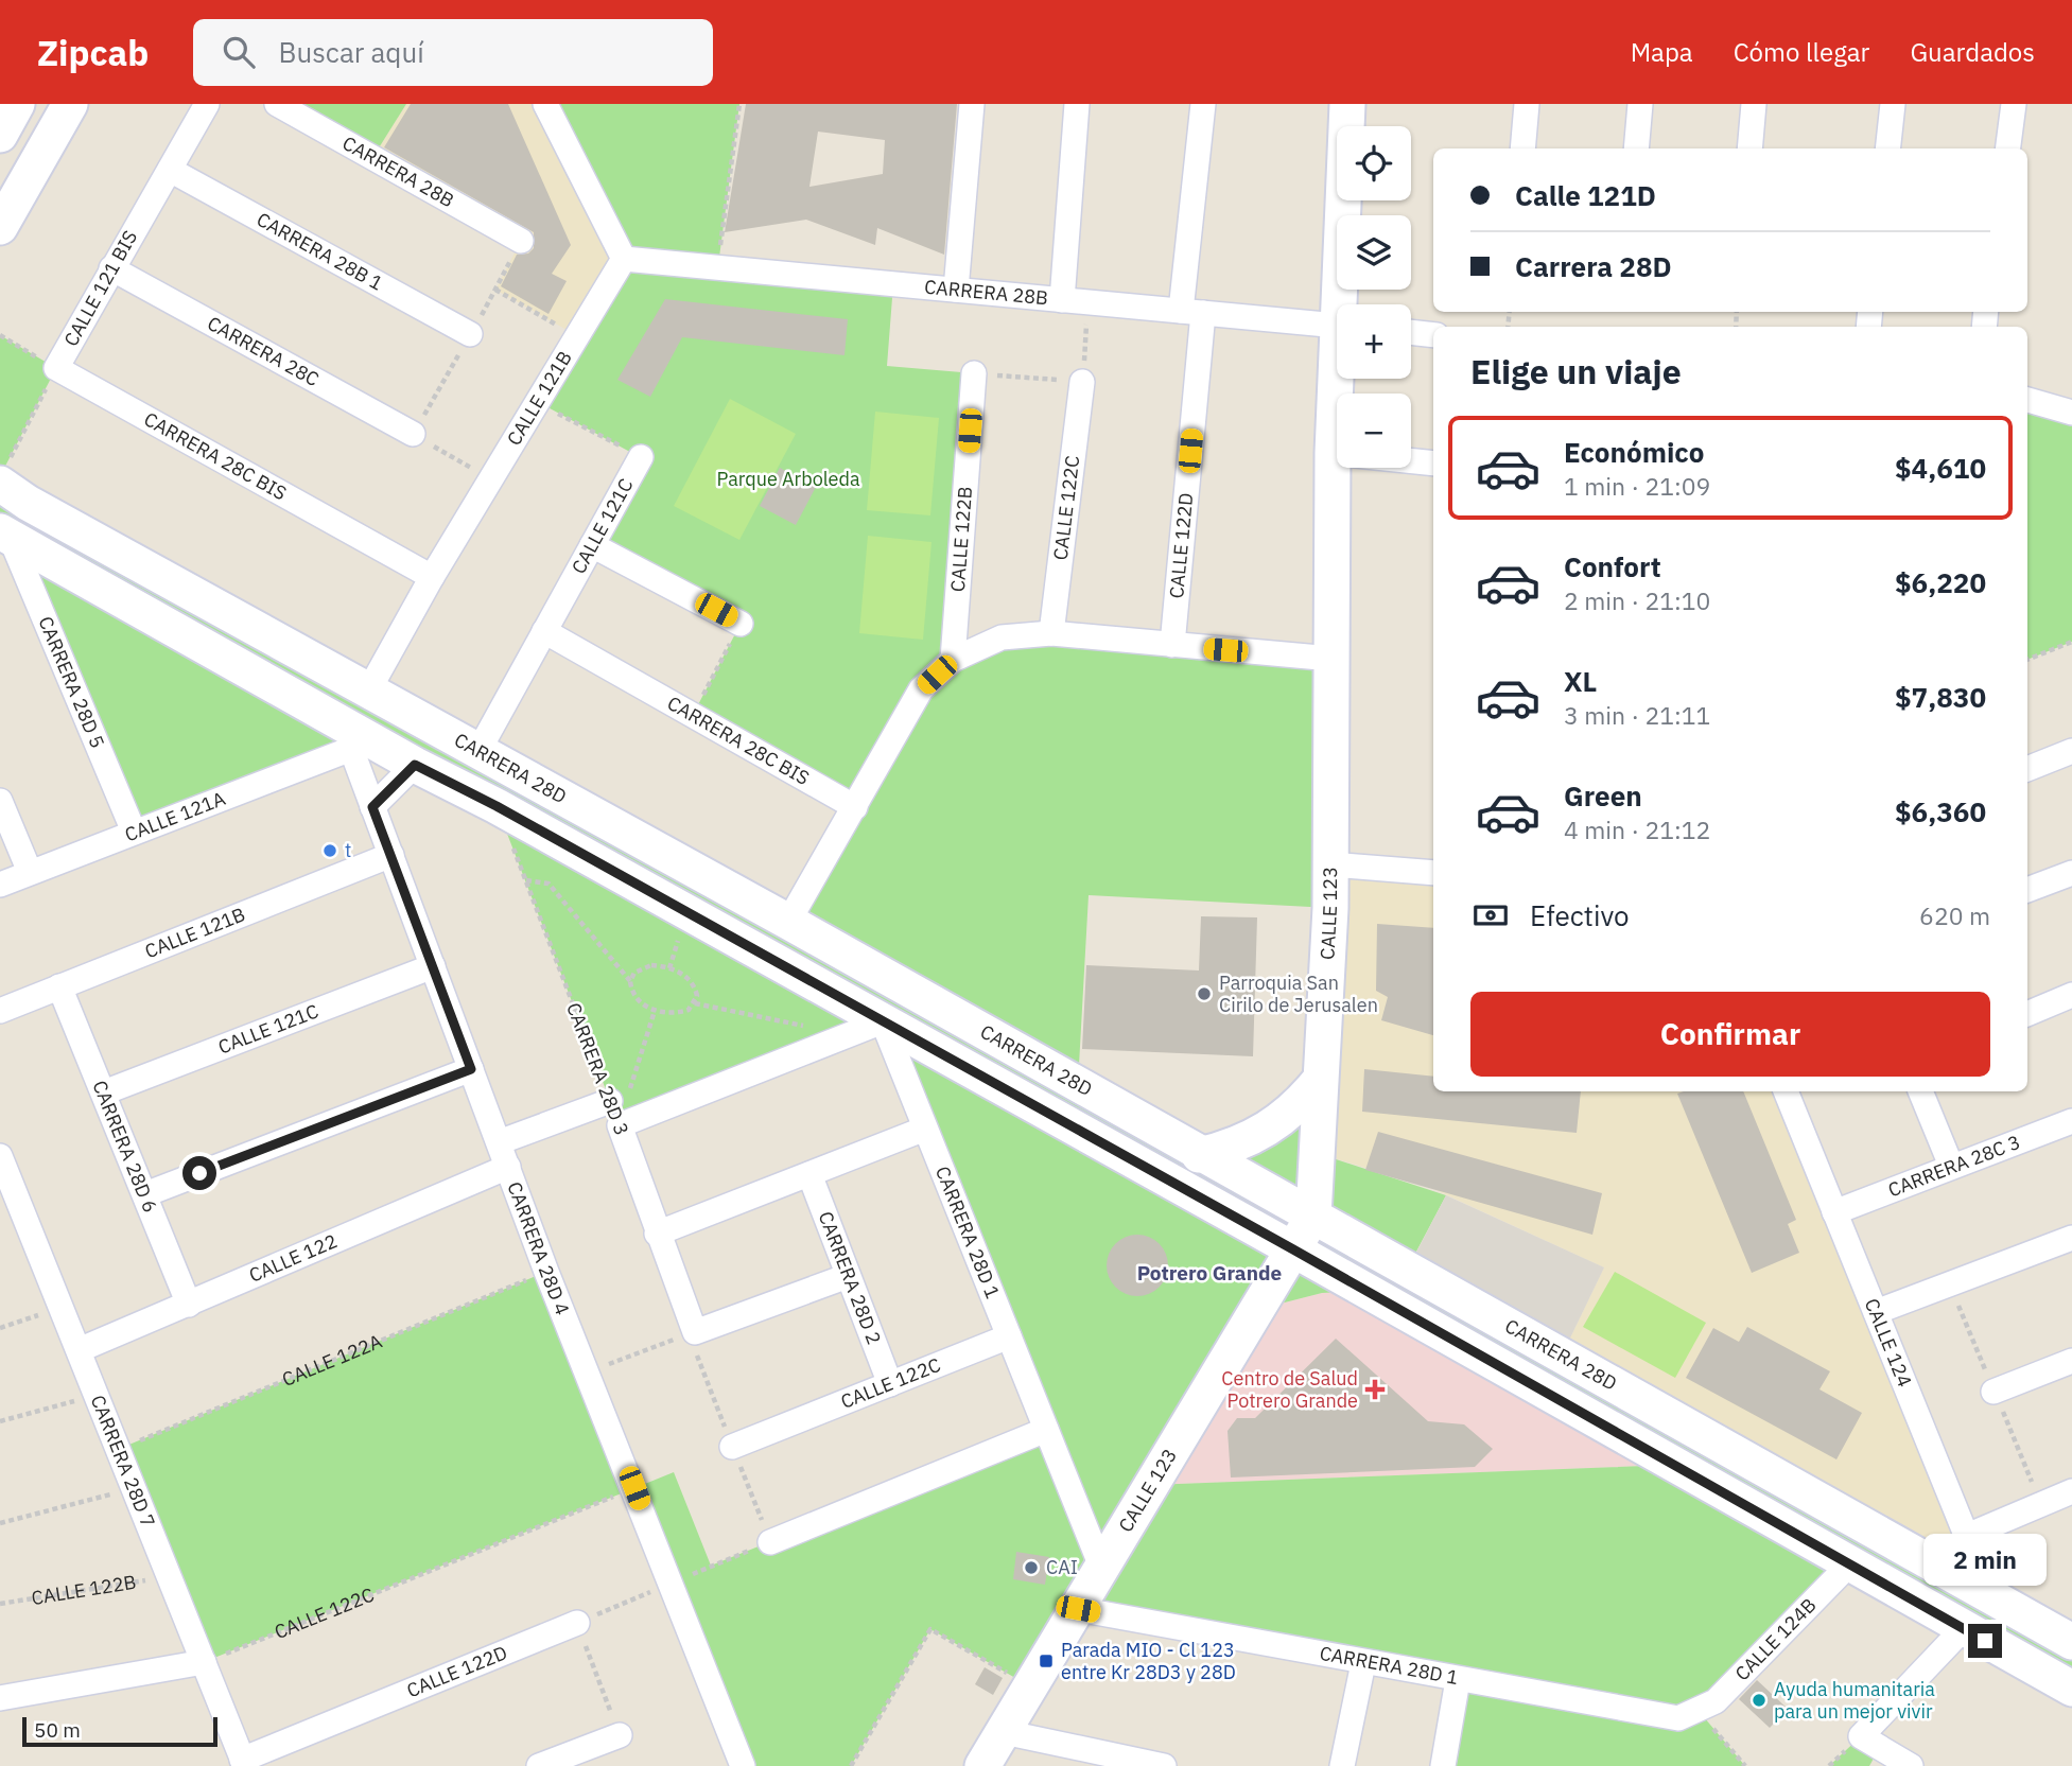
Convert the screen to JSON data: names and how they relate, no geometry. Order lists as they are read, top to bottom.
{
  "streets": {
    "street": [
      "CARRERA 28B",
      "CARRERA 28B 1",
      "CALLE 121 BIS",
      "CARRERA 28C",
      "CALLE 121B",
      "CARRERA 28C BIS",
      "CALLE 122C",
      "CALLE 121C",
      "CALLE 122B",
      "CALLE 122D",
      "CARRERA 28D 5",
      "CARRERA 28D",
      "CALLE 121A",
      "CALLE 123",
      "CARRERA 28D 3",
      "CARRERA 28D 6",
      "CARRERA 28C 3",
      "CARRERA 28D 1",
      "CARRERA 28D 4",
      "CALLE 122",
      "CARRERA 28D 2",
      "CALLE 124",
      "CARRERA 28D 7",
      "CALLE 124B"
    ],
    "path": ["CALLE 122A"]
  },
  "crossings": [
    ["CARRERA 28B", "CALLE 121B"],
    ["CARRERA 28B", "CALLE 122D"],
    ["CARRERA 28B 1", "CALLE 121 BIS"],
    ["CALLE 121 BIS", "CARRERA 28C"],
    ["CALLE 121 BIS", "CARRERA 28C BIS"],
    ["CALLE 121 BIS", "CARRERA 28D"],
    ["CALLE 121B", "CARRERA 28C BIS"],
    ["CALLE 121B", "CARRERA 28D"],
    ["CALLE 121B", "CARRERA 28D 6"],
    ["CALLE 121B", "CARRERA 28D 4"],
    ["CARRERA 28C BIS", "CALLE 121C"],
    ["CALLE 122C", "CARRERA 28D 1"],
    ["CALLE 122C", "CARRERA 28D 4"],
    ["CALLE 122C", "CARRERA 28D 2"],
    ["CALLE 122C", "CARRERA 28D 7"],
    ["CALLE 121C", "CARRERA 28D"],
    ["CALLE 121C", "CARRERA 28D 6"],
    ["CALLE 121C", "CARRERA 28D 4"],
    ["CALLE 122B", "CARRERA 28D 7"],
    ["CALLE 122D", "CARRERA 28D 7"],
    ["CARRERA 28D 5", "CARRERA 28D"],
    ["CARRERA 28D 5", "CALLE 121A"],
    ["CARRERA 28D", "CALLE 121A"],
    ["CARRERA 28D", "CALLE 123"],
    ["CARRERA 28D", "CARRERA 28D 3"],
    ["CARRERA 28D", "CARRERA 28D 1"],
    ["CARRERA 28D", "CARRERA 28D 4"],
    ["CARRERA 28D", "CALLE 124"],
    ["CARRERA 28D", "CALLE 124B"],
    ["CALLE 121A", "CARRERA 28D 4"],
    ["CALLE 123", "CARRERA 28D 1"],
    ["CARRERA 28D 6", "CALLE 122"],
    ["CARRERA 28C 3", "CALLE 124"],
    ["CARRERA 28D 1", "CALLE 124B"],
    ["CARRERA 28D 4", "CALLE 122"],
    ["CARRERA 28D 4", "CALLE 122A"],
    ["CALLE 122", "CARRERA 28D 7"],
    ["CALLE 122A", "CARRERA 28D 7"]
  ],
  "districts": ["Potrero Grande"],
  "parks": ["Parque Arboleda"],
  "places": {
    "other": [
      "t",
      "Parroquia San Cirilo de Jerusalen",
      "CAI",
      "Ayuda humanitaria para un mejor vivir"
    ],
    "health": ["Centro de Salud Potrero Grande"],
    "transit": ["Parada MIO - Cl 123 entre Kr 28D3 y 28D"]
  },
  "scale_bar": "50 m",
  "page": {
    "header": "Zipcab",
    "search": "Buscar aquí",
    "nav": ["Mapa", "Cómo llegar", "Guardados"],
    "map_buttons": ["+", "−"],
    "banner": ["Calle 121D", "Carrera 28D"],
    "heading": "Elige un viaje",
    "list": [
      {
        "name": "Económico",
        "note": "1 min · 21:09",
        "value": "$4,610"
      },
      {
        "name": "Confort",
        "note": "2 min · 21:10",
        "value": "$6,220"
      },
      {
        "name": "XL",
        "note": "3 min · 21:11",
        "value": "$7,830"
      },
      {
        "name": "Green",
        "note": "4 min · 21:12",
        "value": "$6,360"
      }
    ],
    "pay": ["Efectivo", "620 m"],
    "buttons": "Confirmar",
    "bubble": "2 min",
    "scale": "50 m"
  }
}
